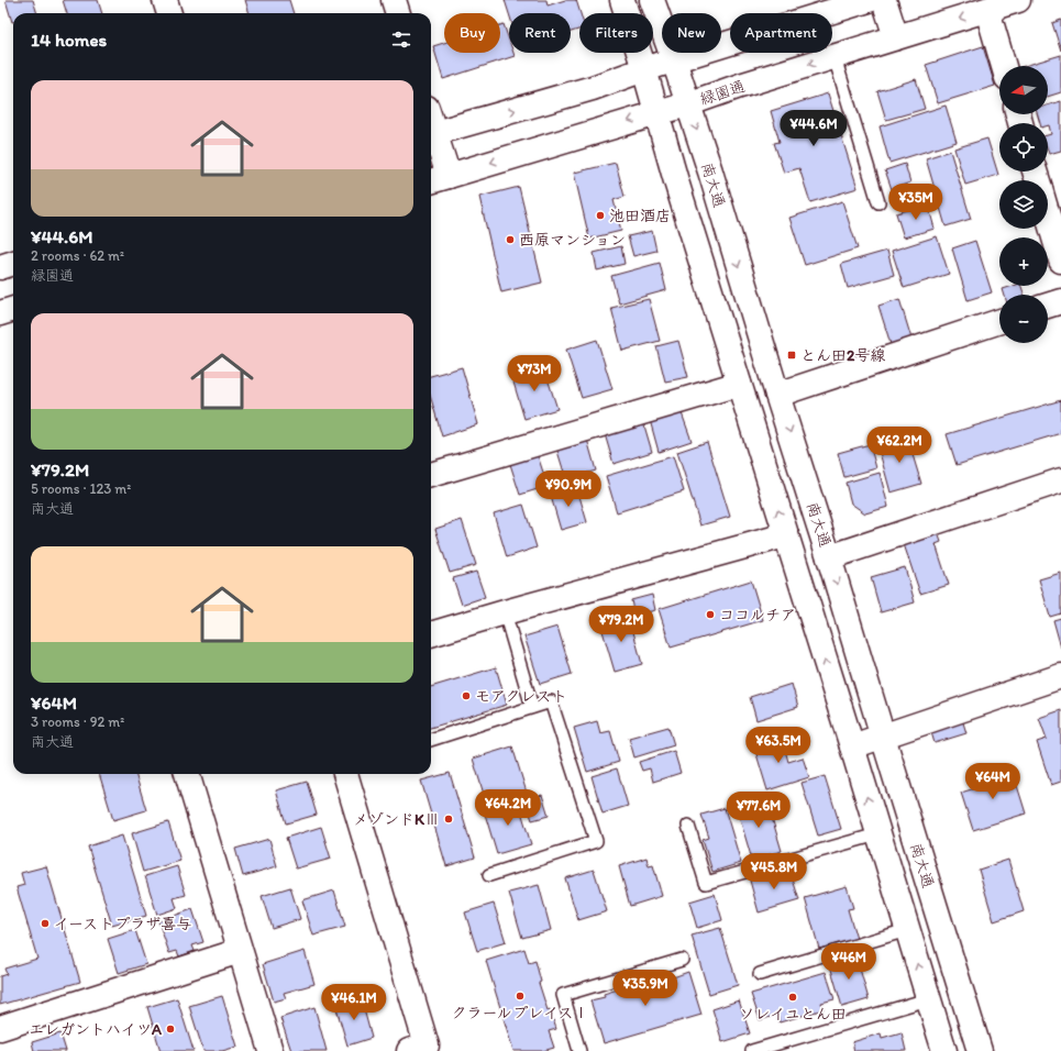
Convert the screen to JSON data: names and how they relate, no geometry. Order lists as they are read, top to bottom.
{
  "streets": {
    "street": ["緑園通", "南大通"]
  },
  "crossings": [
    ["緑園通", "南大通"]
  ],
  "places": {
    "other": [
      "池田酒店",
      "西原マンション",
      "ココルチア",
      "モアクレスト",
      "メゾンドKⅢ",
      "イーストプラザ喜与",
      "クラールプレイスⅠ",
      "ソレイユとん田",
      "エレガントハイツA"
    ],
    "transit": ["とん田2号線"]
  },
  "north": "left",
  "page": {
    "chip": [
      "Buy",
      "Rent",
      "Filters",
      "New",
      "Apartment"
    ],
    "heading": "14 homes",
    "map_buttons": ["+", "−"],
    "list": [
      {
        "name": "¥44.6M",
        "note": "2 rooms · 62 m² · 緑園通"
      },
      {
        "name": "¥79.2M",
        "note": "5 rooms · 123 m² · 南大通"
      },
      {
        "name": "¥64M",
        "note": "3 rooms · 92 m² · 南大通"
      }
    ],
    "price": [
      "¥44.6M",
      "¥35M",
      "¥73M",
      "¥62.2M",
      "¥90.9M",
      "¥79.2M",
      "¥63.5M",
      "¥64M",
      "¥64.2M",
      "¥77.6M",
      "¥45.8M",
      "¥46M",
      "¥35.9M",
      "¥46.1M"
    ]
  }
}
